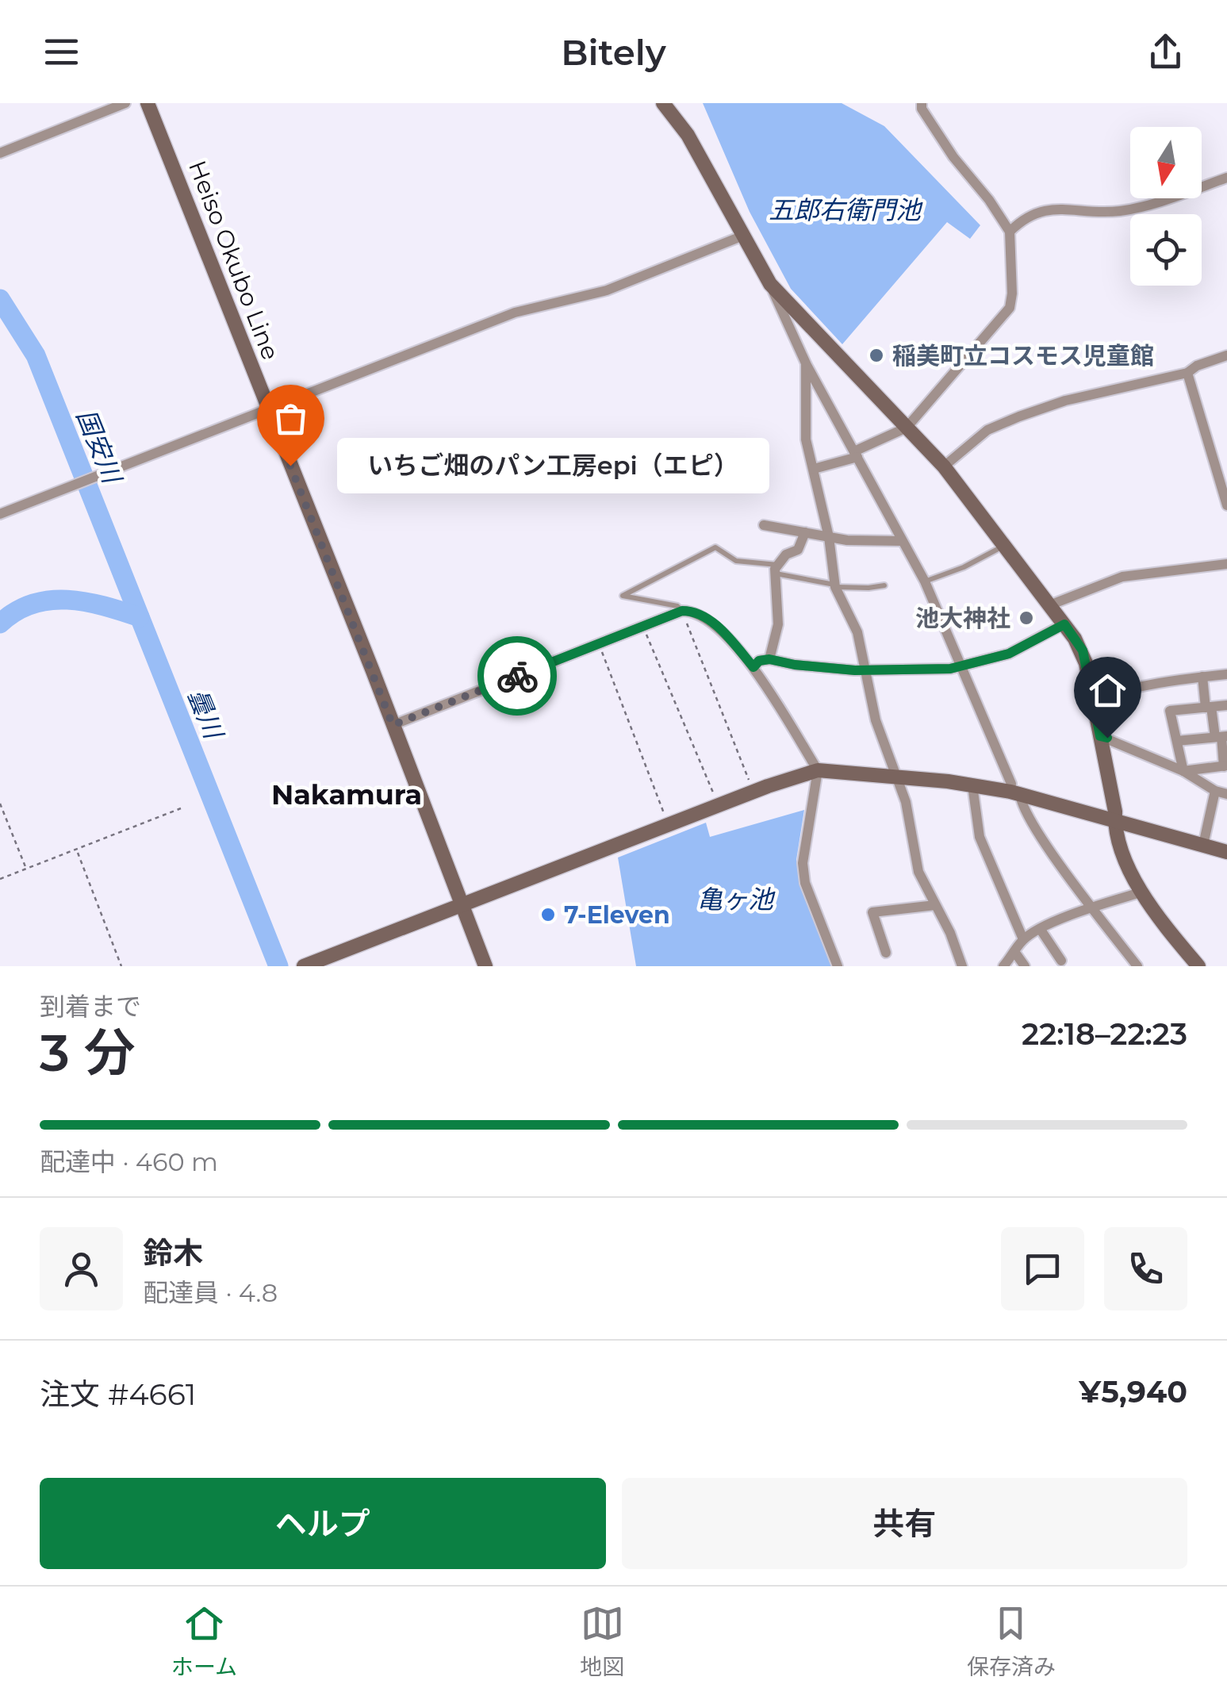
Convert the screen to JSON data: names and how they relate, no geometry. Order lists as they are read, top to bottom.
{
  "streets": {
    "street": ["Heiso Okubo Line"]
  },
  "districts": ["Nakamura"],
  "water": [
    "五郎右衛門池",
    "国安川",
    "曇川",
    "亀ヶ池"
  ],
  "places": [
    "稲美町立コスモス児童館",
    "いちご畑のパン工房epi（エピ）",
    "池大神社",
    "7-Eleven"
  ],
  "north": "bottom",
  "page": {
    "header": "Bitely",
    "bubble": "いちご畑のパン工房epi（エピ）",
    "heading": ["3 分", "到着まで", "22:18–22:23"],
    "panel": [
      "鈴木",
      "配達員 · 4.8",
      "注文 #4661",
      "¥5,940"
    ],
    "bar": "配達中 · 460 m",
    "buttons": ["ヘルプ", "共有"],
    "tabs": ["ホーム", "地図", "保存済み"]
  }
}
